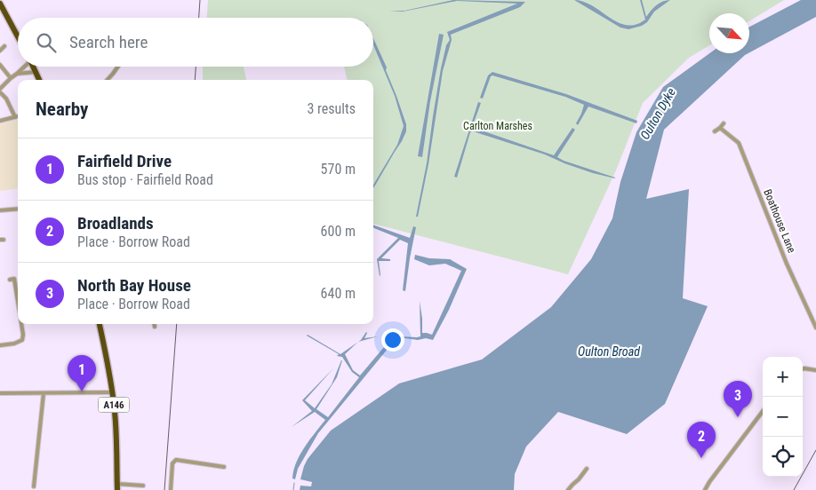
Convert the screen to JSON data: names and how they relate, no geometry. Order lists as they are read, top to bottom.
{
  "streets": {
    "highway": ["A146"],
    "street": ["Boathouse Lane"]
  },
  "water": ["Oulton Dyke", "Oulton Broad"],
  "parks": ["Carlton Marshes"],
  "north": "bottom right",
  "page": {
    "search": "Search here",
    "heading": ["Nearby", "3 results"],
    "list": [
      {
        "mark": "1",
        "name": "Fairfield Drive",
        "note": "Bus stop · Fairfield Road",
        "value": "570 m"
      },
      {
        "mark": "2",
        "name": "Broadlands",
        "note": "Place · Borrow Road",
        "value": "600 m"
      },
      {
        "mark": "3",
        "name": "North Bay House",
        "note": "Place · Borrow Road",
        "value": "640 m"
      }
    ],
    "pins": ["1", "3", "2"],
    "map_buttons": ["+", "−"]
  }
}
